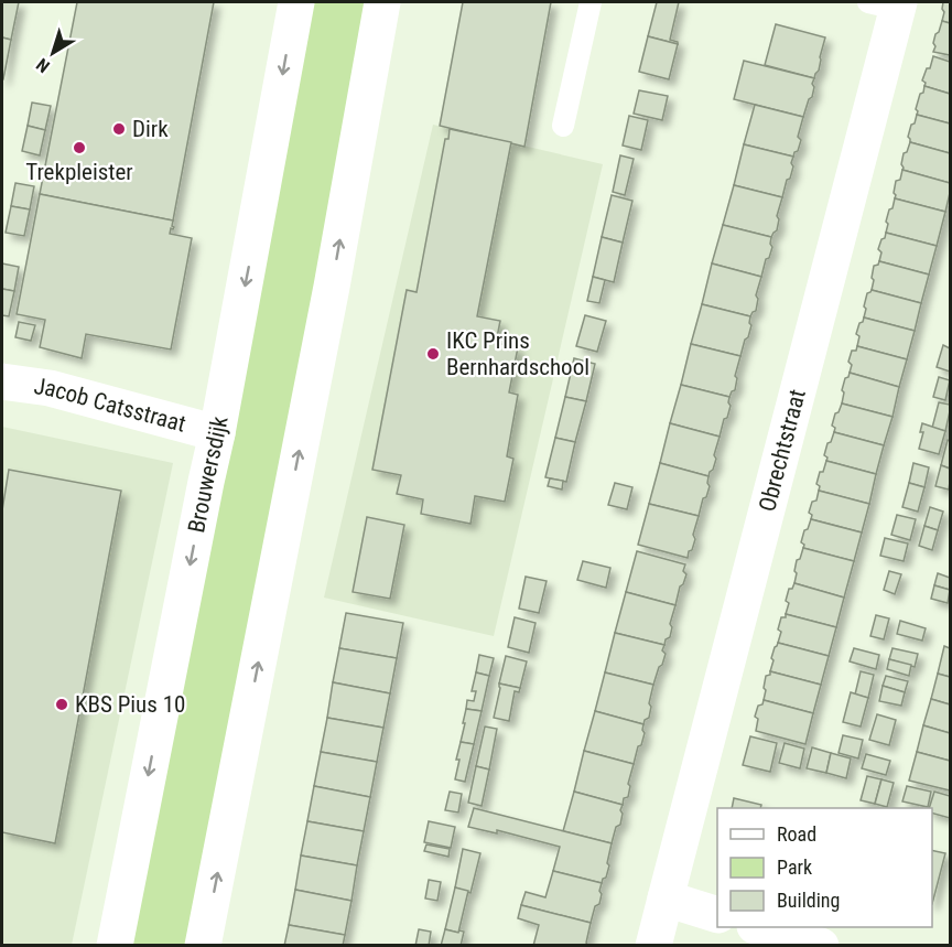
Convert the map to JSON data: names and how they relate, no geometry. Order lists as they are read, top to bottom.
{
  "streets": {
    "street": ["Jacob Catsstraat", "Obrechtstraat", "Brouwersdijk"]
  },
  "crossings": [
    ["Jacob Catsstraat", "Brouwersdijk"]
  ],
  "places": [
    "Dirk",
    "Trekpleister",
    "IKC Prins Bernhardschool",
    "KBS Pius 10"
  ],
  "legend": ["Road", "Park", "Building"],
  "north": "bottom left"
}
